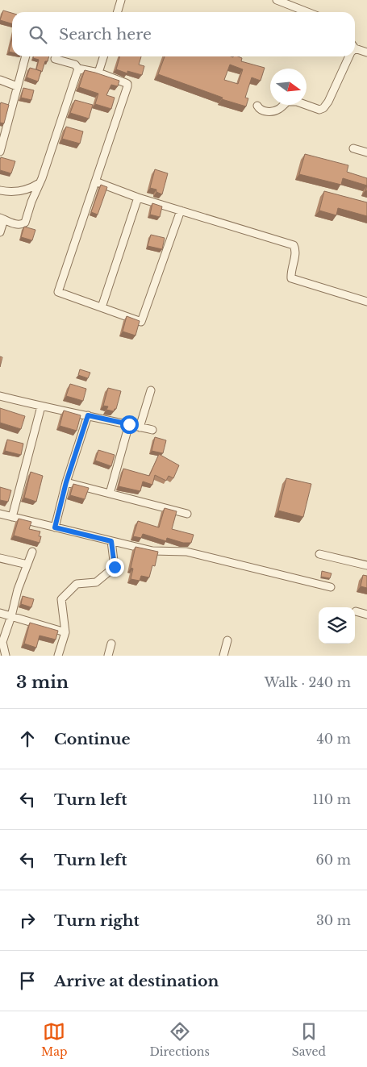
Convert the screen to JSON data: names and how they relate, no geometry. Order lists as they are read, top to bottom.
{
  "north": "right",
  "page": {
    "search": "Search here",
    "heading": ["3 min", "Walk · 240 m"],
    "list": [
      ["Continue", "40 m"],
      ["Turn left", "110 m"],
      ["Turn left", "60 m"],
      ["Turn right", "30 m"],
      "Arrive at destination"
    ],
    "nav": ["Map", "Directions", "Saved"]
  }
}
